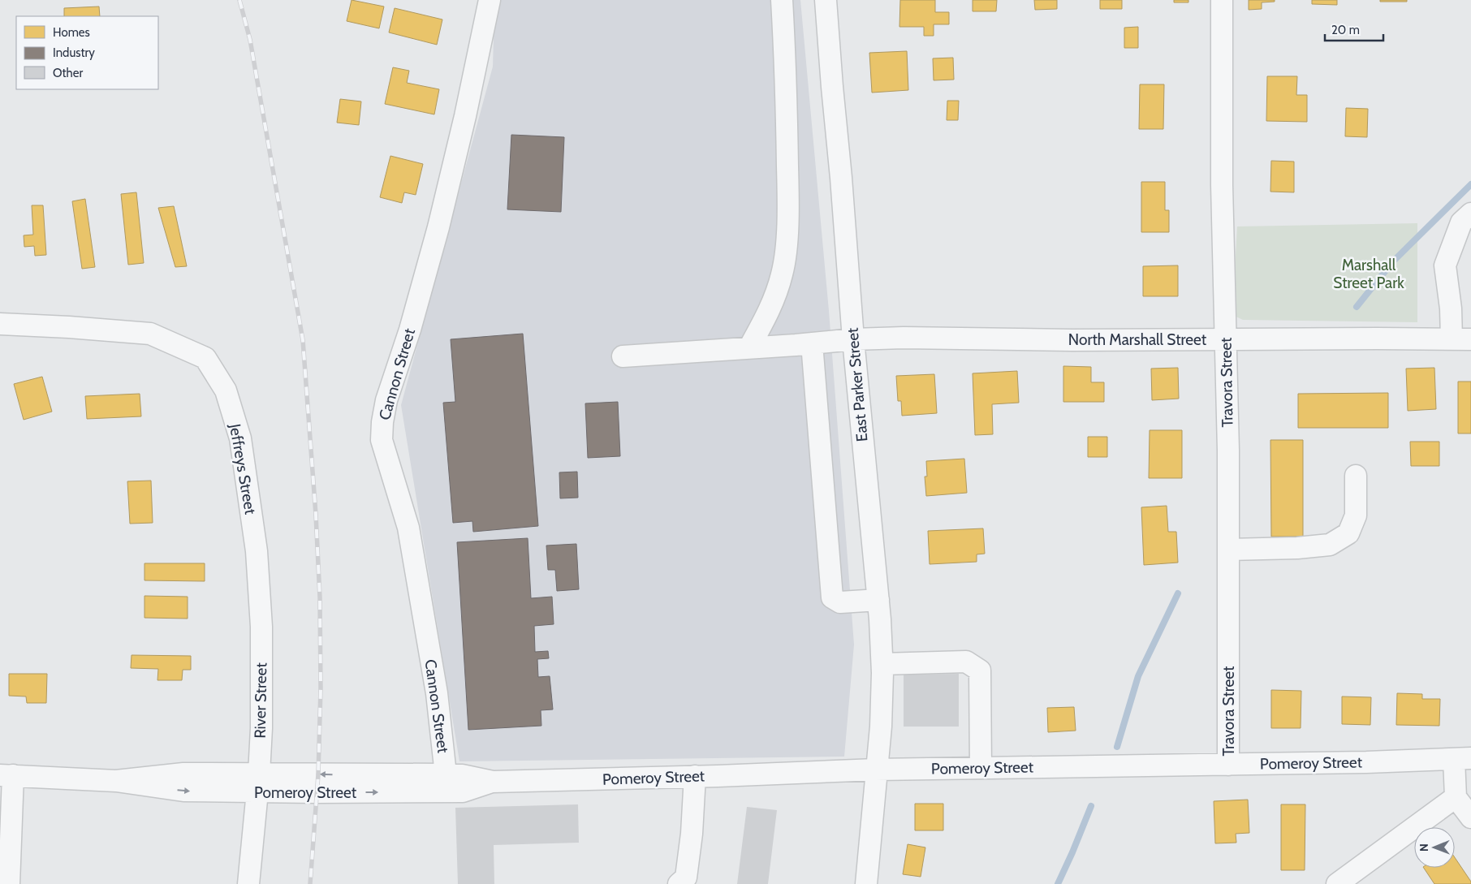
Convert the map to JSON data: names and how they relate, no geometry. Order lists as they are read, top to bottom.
{
  "streets": {
    "street": [
      "North Marshall Street",
      "Cannon Street",
      "Travora Street",
      "East Parker Street",
      "Jeffreys Street",
      "River Street",
      "Pomeroy Street"
    ]
  },
  "crossings": [
    ["North Marshall Street", "Travora Street"],
    ["North Marshall Street", "East Parker Street"],
    ["Cannon Street", "Pomeroy Street"],
    ["Travora Street", "Pomeroy Street"],
    ["East Parker Street", "Pomeroy Street"],
    ["Jeffreys Street", "River Street"],
    ["River Street", "Pomeroy Street"]
  ],
  "parks": ["Marshall Street Park"],
  "legend": ["Homes", "Industry", "Other"],
  "scale_bar": "20 m",
  "north": "left"
}
